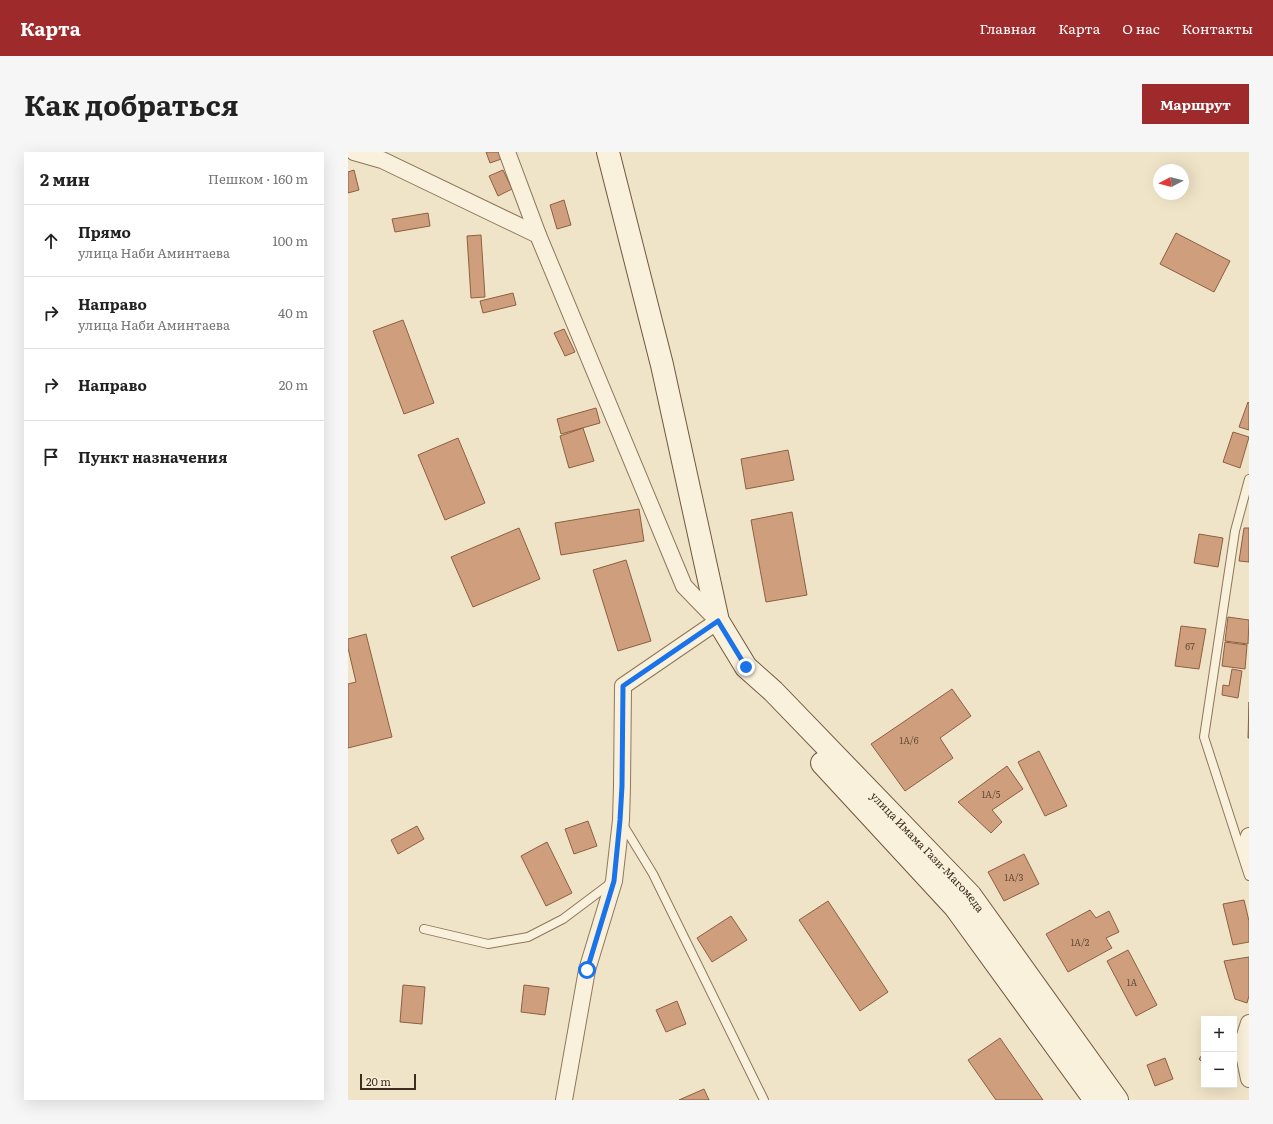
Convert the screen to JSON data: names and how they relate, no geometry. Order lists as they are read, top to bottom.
{
  "streets": {
    "main road": ["улица Имама Гази-Магомеда"]
  },
  "house_numbers": [
    "67",
    "1А/6",
    "1А/5",
    "1А/3",
    "1А/2",
    "1А"
  ],
  "scale_bar": "20 m",
  "north": "left",
  "page": {
    "header": "Карта",
    "nav": [
      "Главная",
      "Карта",
      "О нас",
      "Контакты"
    ],
    "title": "Как добраться",
    "buttons": "Маршрут",
    "heading": ["2 мин", "Пешком · 160 m"],
    "list": [
      ["Прямо", "улица Наби Аминтаева", "100 m"],
      ["Направо", "улица Наби Аминтаева", "40 m"],
      ["Направо", "20 m"],
      "Пункт назначения"
    ],
    "map_buttons": ["+", "−"],
    "scale": "20 m"
  }
}
